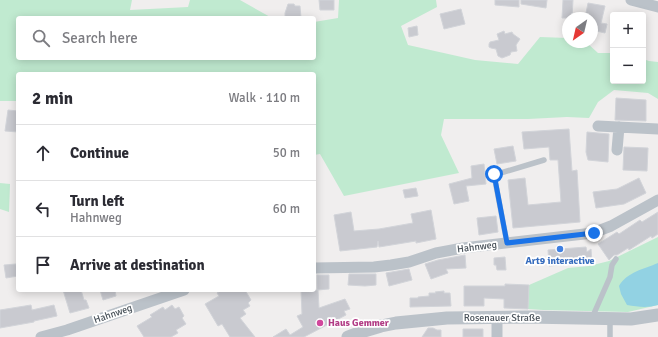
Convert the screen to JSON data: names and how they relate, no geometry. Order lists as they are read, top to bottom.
{
  "streets": {
    "street": ["Hahnweg", "Rosenauer Straße"]
  },
  "places": ["Art9 interactive", "Haus Gemmer"],
  "north": "bottom left",
  "page": {
    "map_buttons": ["+", "−"],
    "search": "Search here",
    "heading": ["2 min", "Walk · 110 m"],
    "list": [
      ["Continue", "50 m"],
      ["Turn left", "Hahnweg", "60 m"],
      "Arrive at destination"
    ]
  }
}
